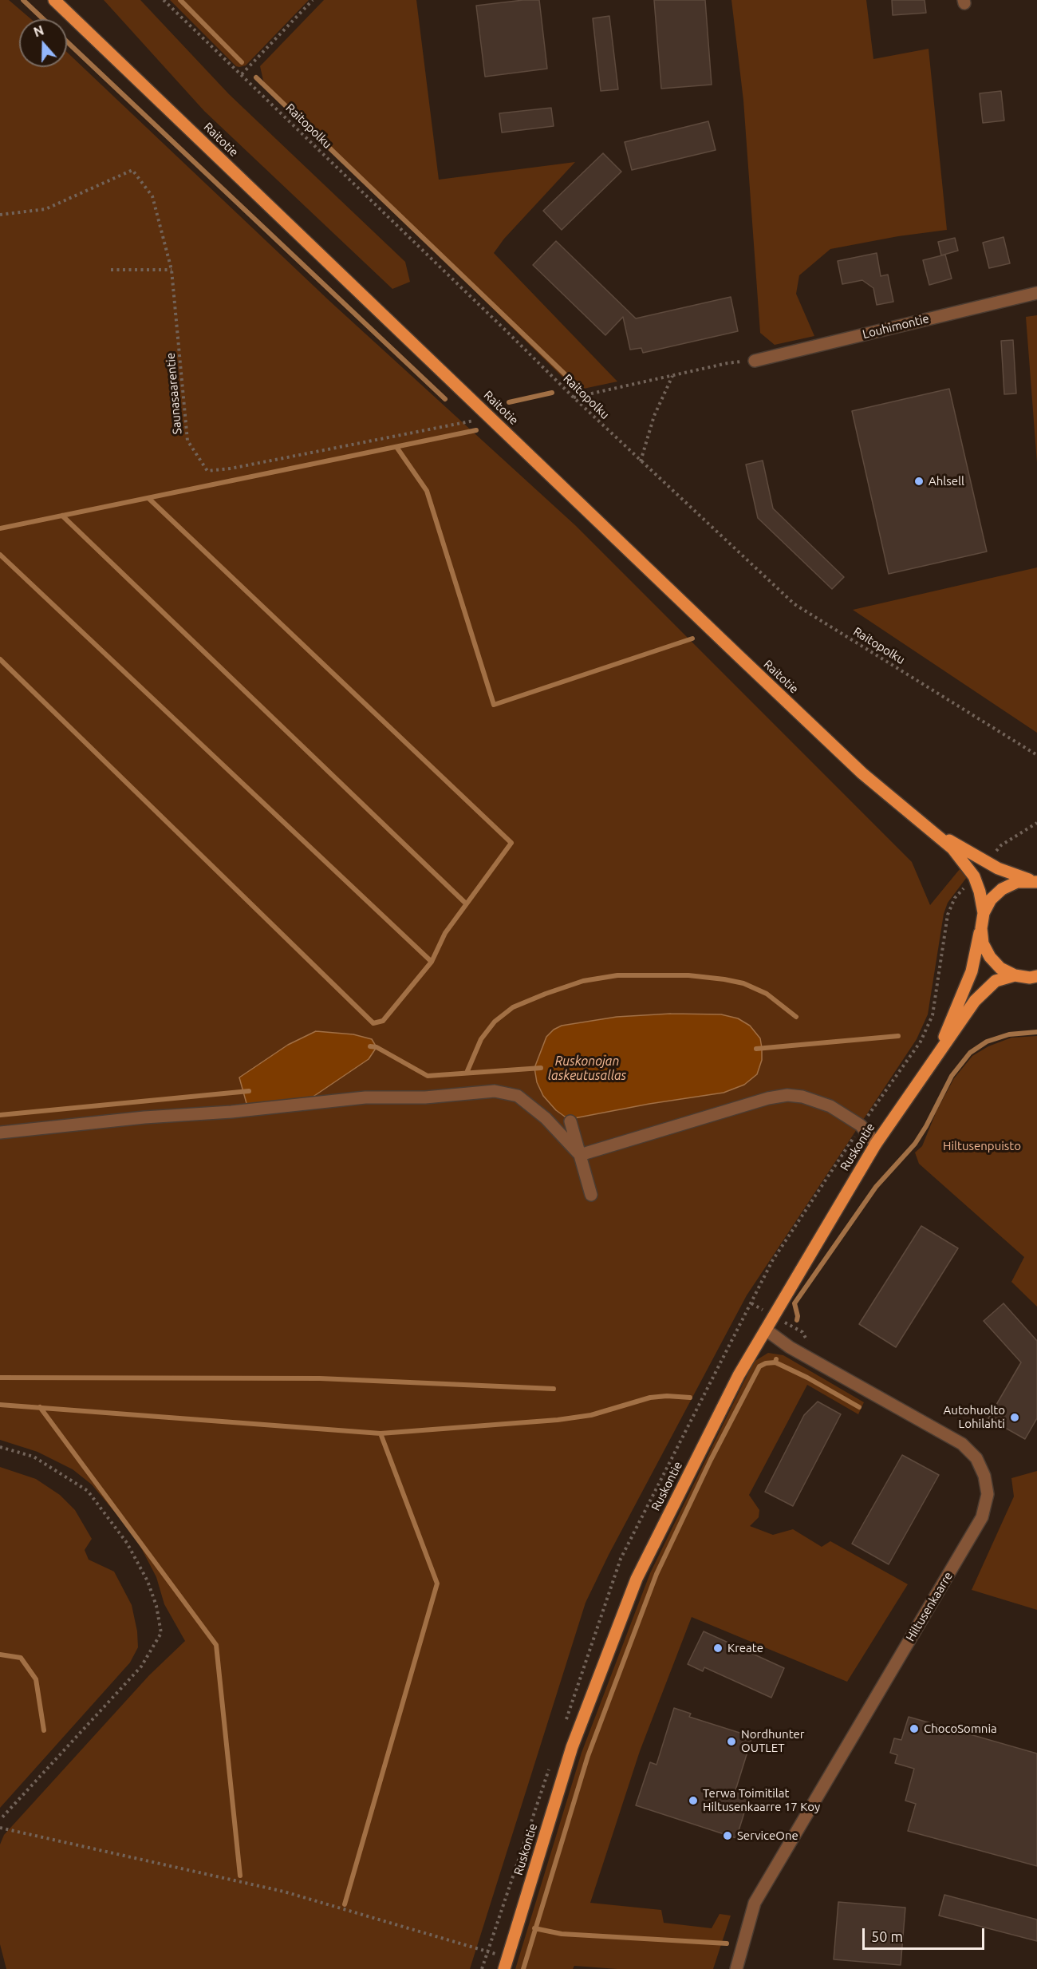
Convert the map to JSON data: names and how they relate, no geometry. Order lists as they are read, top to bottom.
{
  "streets": {
    "main road": ["Raitotie", "Ruskontie"],
    "street": ["Louhimontie", "Hiltusenkaarre"],
    "path": ["Raitopolku", "Saunasaarentie"]
  },
  "crossings": [
    ["Raitotie", "Saunasaarentie"],
    ["Raitotie", "Ruskontie"],
    ["Ruskontie", "Hiltusenkaarre"]
  ],
  "water": ["Ruskonojan laskeutusallas"],
  "parks": ["Hiltusenpuisto"],
  "places": [
    "Ahlsell",
    "Autohuolto Lohilahti",
    "Kreate",
    "ChocoSomnia",
    "Nordhunter OUTLET",
    "Terwa Toimitilat Hiltusenkaarre 17 Koy",
    "ServiceOne"
  ],
  "scale_bar": "50 m",
  "north": "top"
}
